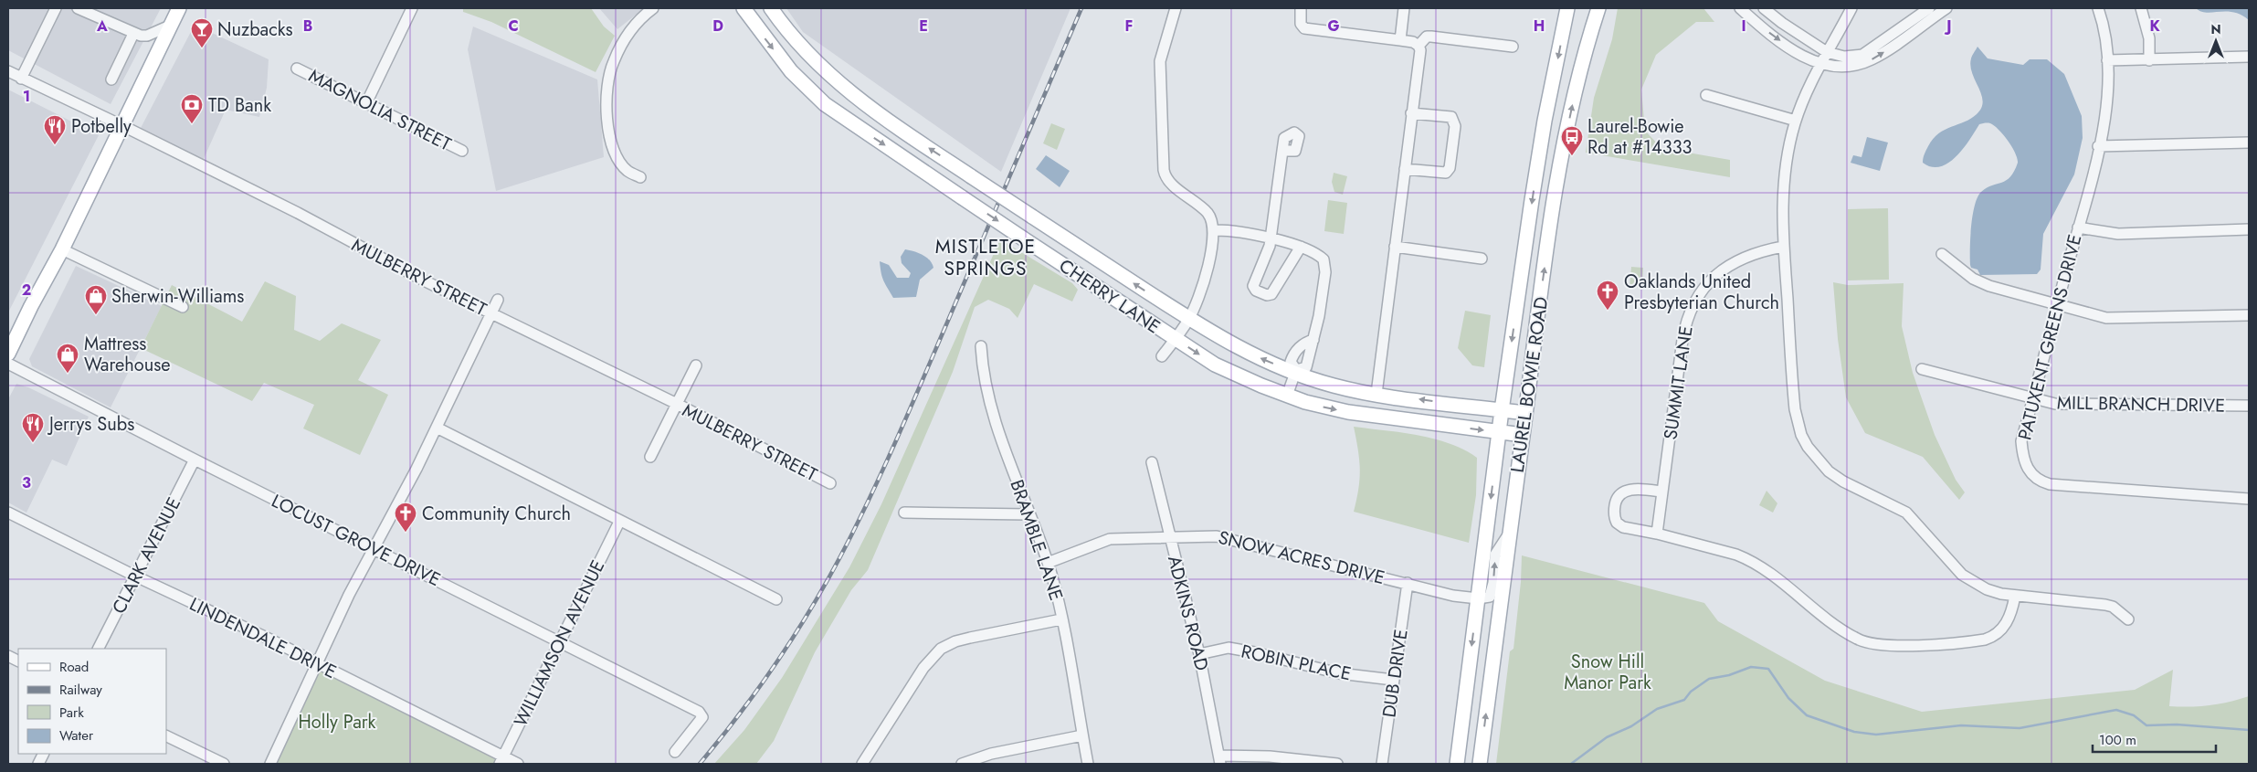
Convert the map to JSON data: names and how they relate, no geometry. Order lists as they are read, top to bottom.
{
  "streets": {
    "main road": ["CHERRY LANE", "LAUREL BOWIE ROAD"],
    "street": [
      "MAGNOLIA STREET",
      "MULBERRY STREET",
      "PATUXENT GREENS DRIVE",
      "SUMMIT LANE",
      "MILL BRANCH DRIVE",
      "LOCUST GROVE DRIVE",
      "BRAMBLE LANE",
      "CLARK AVENUE",
      "SNOW ACRES DRIVE",
      "ADKINS ROAD",
      "LINDENDALE DRIVE",
      "WILLIAMSON AVENUE",
      "ROBIN PLACE",
      "DUB DRIVE"
    ]
  },
  "crossings": [
    ["CHERRY LANE", "LAUREL BOWIE ROAD"],
    ["PATUXENT GREENS DRIVE", "MILL BRANCH DRIVE"],
    ["LAUREL BOWIE ROAD", "SNOW ACRES DRIVE"],
    ["LOCUST GROVE DRIVE", "CLARK AVENUE"],
    ["LOCUST GROVE DRIVE", "WILLIAMSON AVENUE"],
    ["BRAMBLE LANE", "SNOW ACRES DRIVE"],
    ["CLARK AVENUE", "LINDENDALE DRIVE"],
    ["SNOW ACRES DRIVE", "ADKINS ROAD"],
    ["SNOW ACRES DRIVE", "DUB DRIVE"],
    ["ADKINS ROAD", "ROBIN PLACE"],
    ["LINDENDALE DRIVE", "WILLIAMSON AVENUE"],
    ["ROBIN PLACE", "DUB DRIVE"]
  ],
  "districts": ["MISTLETOE SPRINGS"],
  "parks": ["Snow Hill Manor Park", "Holly Park"],
  "places": {
    "bar": ["Nuzbacks"],
    "bank": ["TD Bank"],
    "restaurant": ["Potbelly", "Jerrys Subs"],
    "bus stop": ["Laurel-Bowie Rd at #14333"],
    "church": ["Oaklands United Presbyterian Church", "Community Church"],
    "shop": ["Sherwin-Williams", "Mattress Warehouse"]
  },
  "legend": [
    "Road",
    "Railway",
    "Park",
    "Water"
  ],
  "scale_bar": "100 m",
  "north": "top",
  "grid": {
    "columns": [
      "A",
      "B",
      "C",
      "D",
      "E",
      "F",
      "G",
      "H",
      "I",
      "J",
      "K"
    ],
    "rows": ["1", "2", "3"]
  }
}
